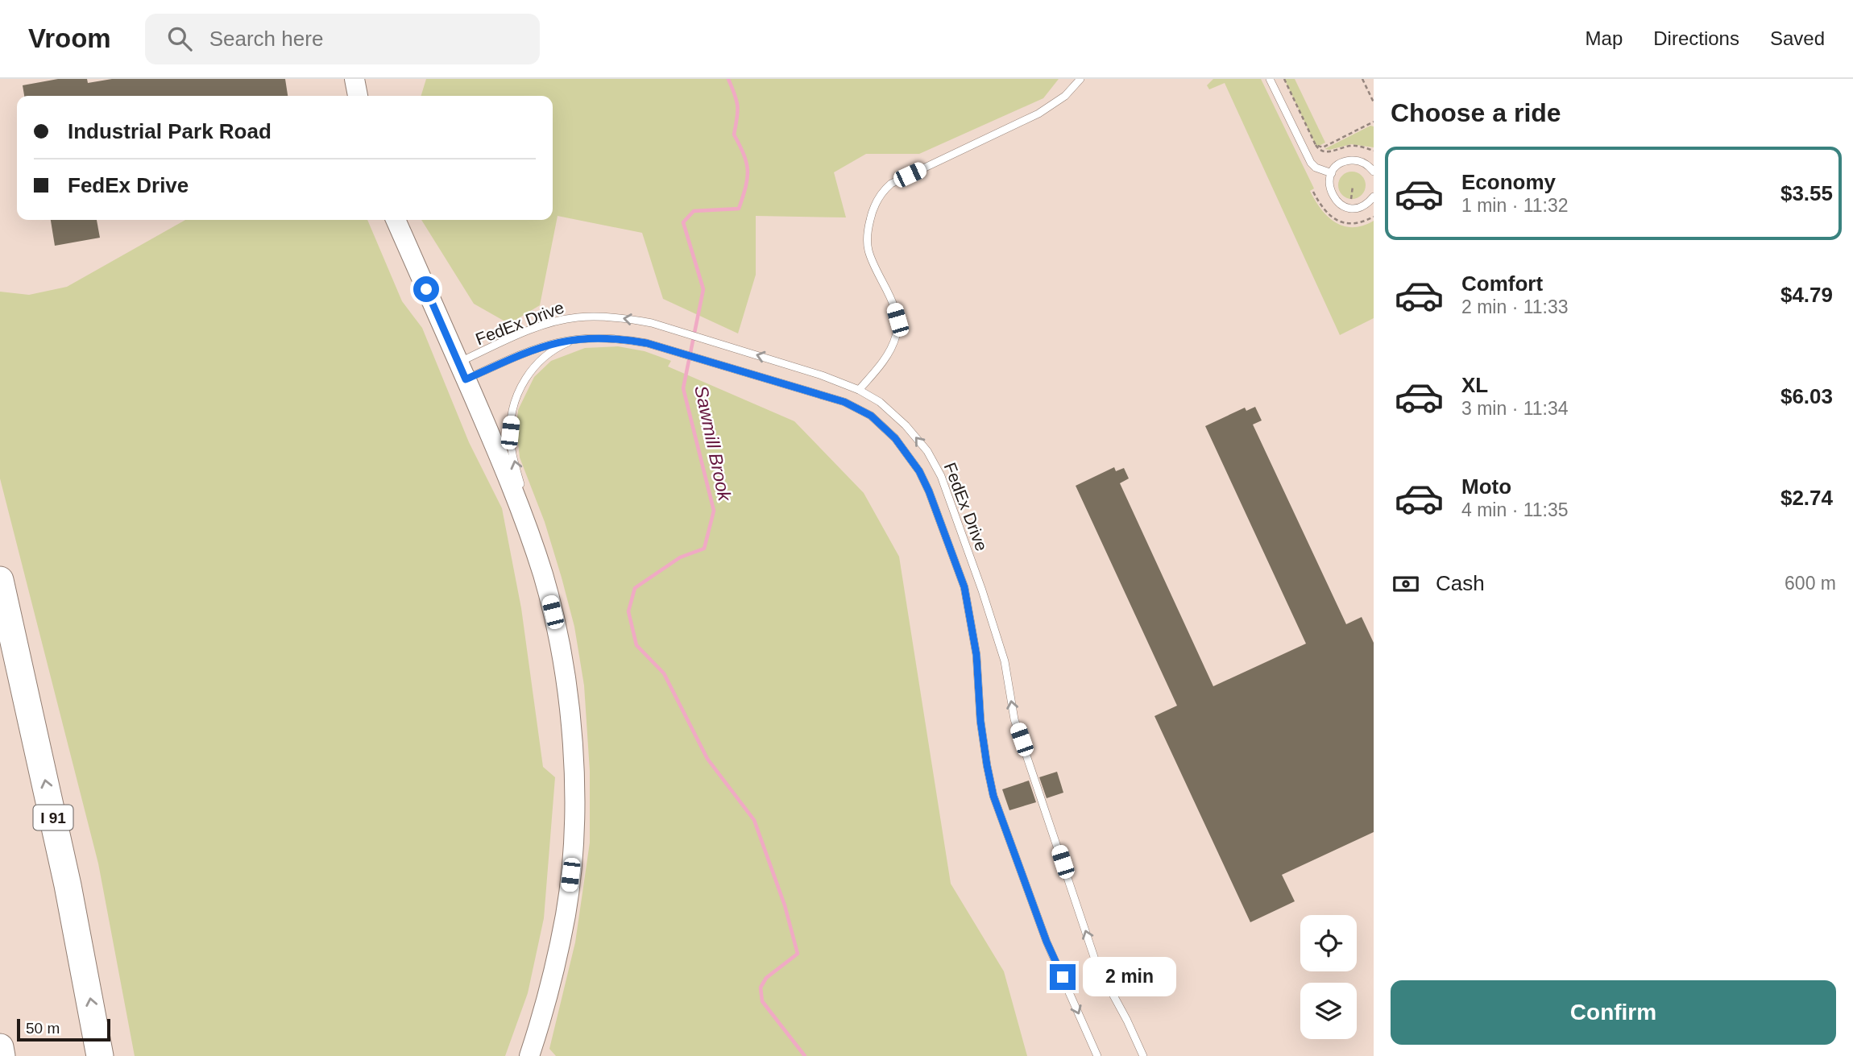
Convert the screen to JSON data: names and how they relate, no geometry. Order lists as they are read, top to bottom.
{
  "streets": {
    "highway": ["I 91"],
    "lane": ["FedEx Drive"]
  },
  "water": ["Sawmill Brook"],
  "scale_bar": "50 m",
  "page": {
    "header": "Vroom",
    "search": "Search here",
    "nav": ["Map", "Directions", "Saved"],
    "heading": "Choose a ride",
    "banner": ["Industrial Park Road", "FedEx Drive"],
    "list": [
      {
        "name": "Economy",
        "note": "1 min · 11:32",
        "value": "$3.55"
      },
      {
        "name": "Comfort",
        "note": "2 min · 11:33",
        "value": "$4.79"
      },
      {
        "name": "XL",
        "note": "3 min · 11:34",
        "value": "$6.03"
      },
      {
        "name": "Moto",
        "note": "4 min · 11:35",
        "value": "$2.74"
      }
    ],
    "pay": ["Cash", "600 m"],
    "bubble": "2 min",
    "buttons": "Confirm",
    "scale": "50 m"
  }
}
